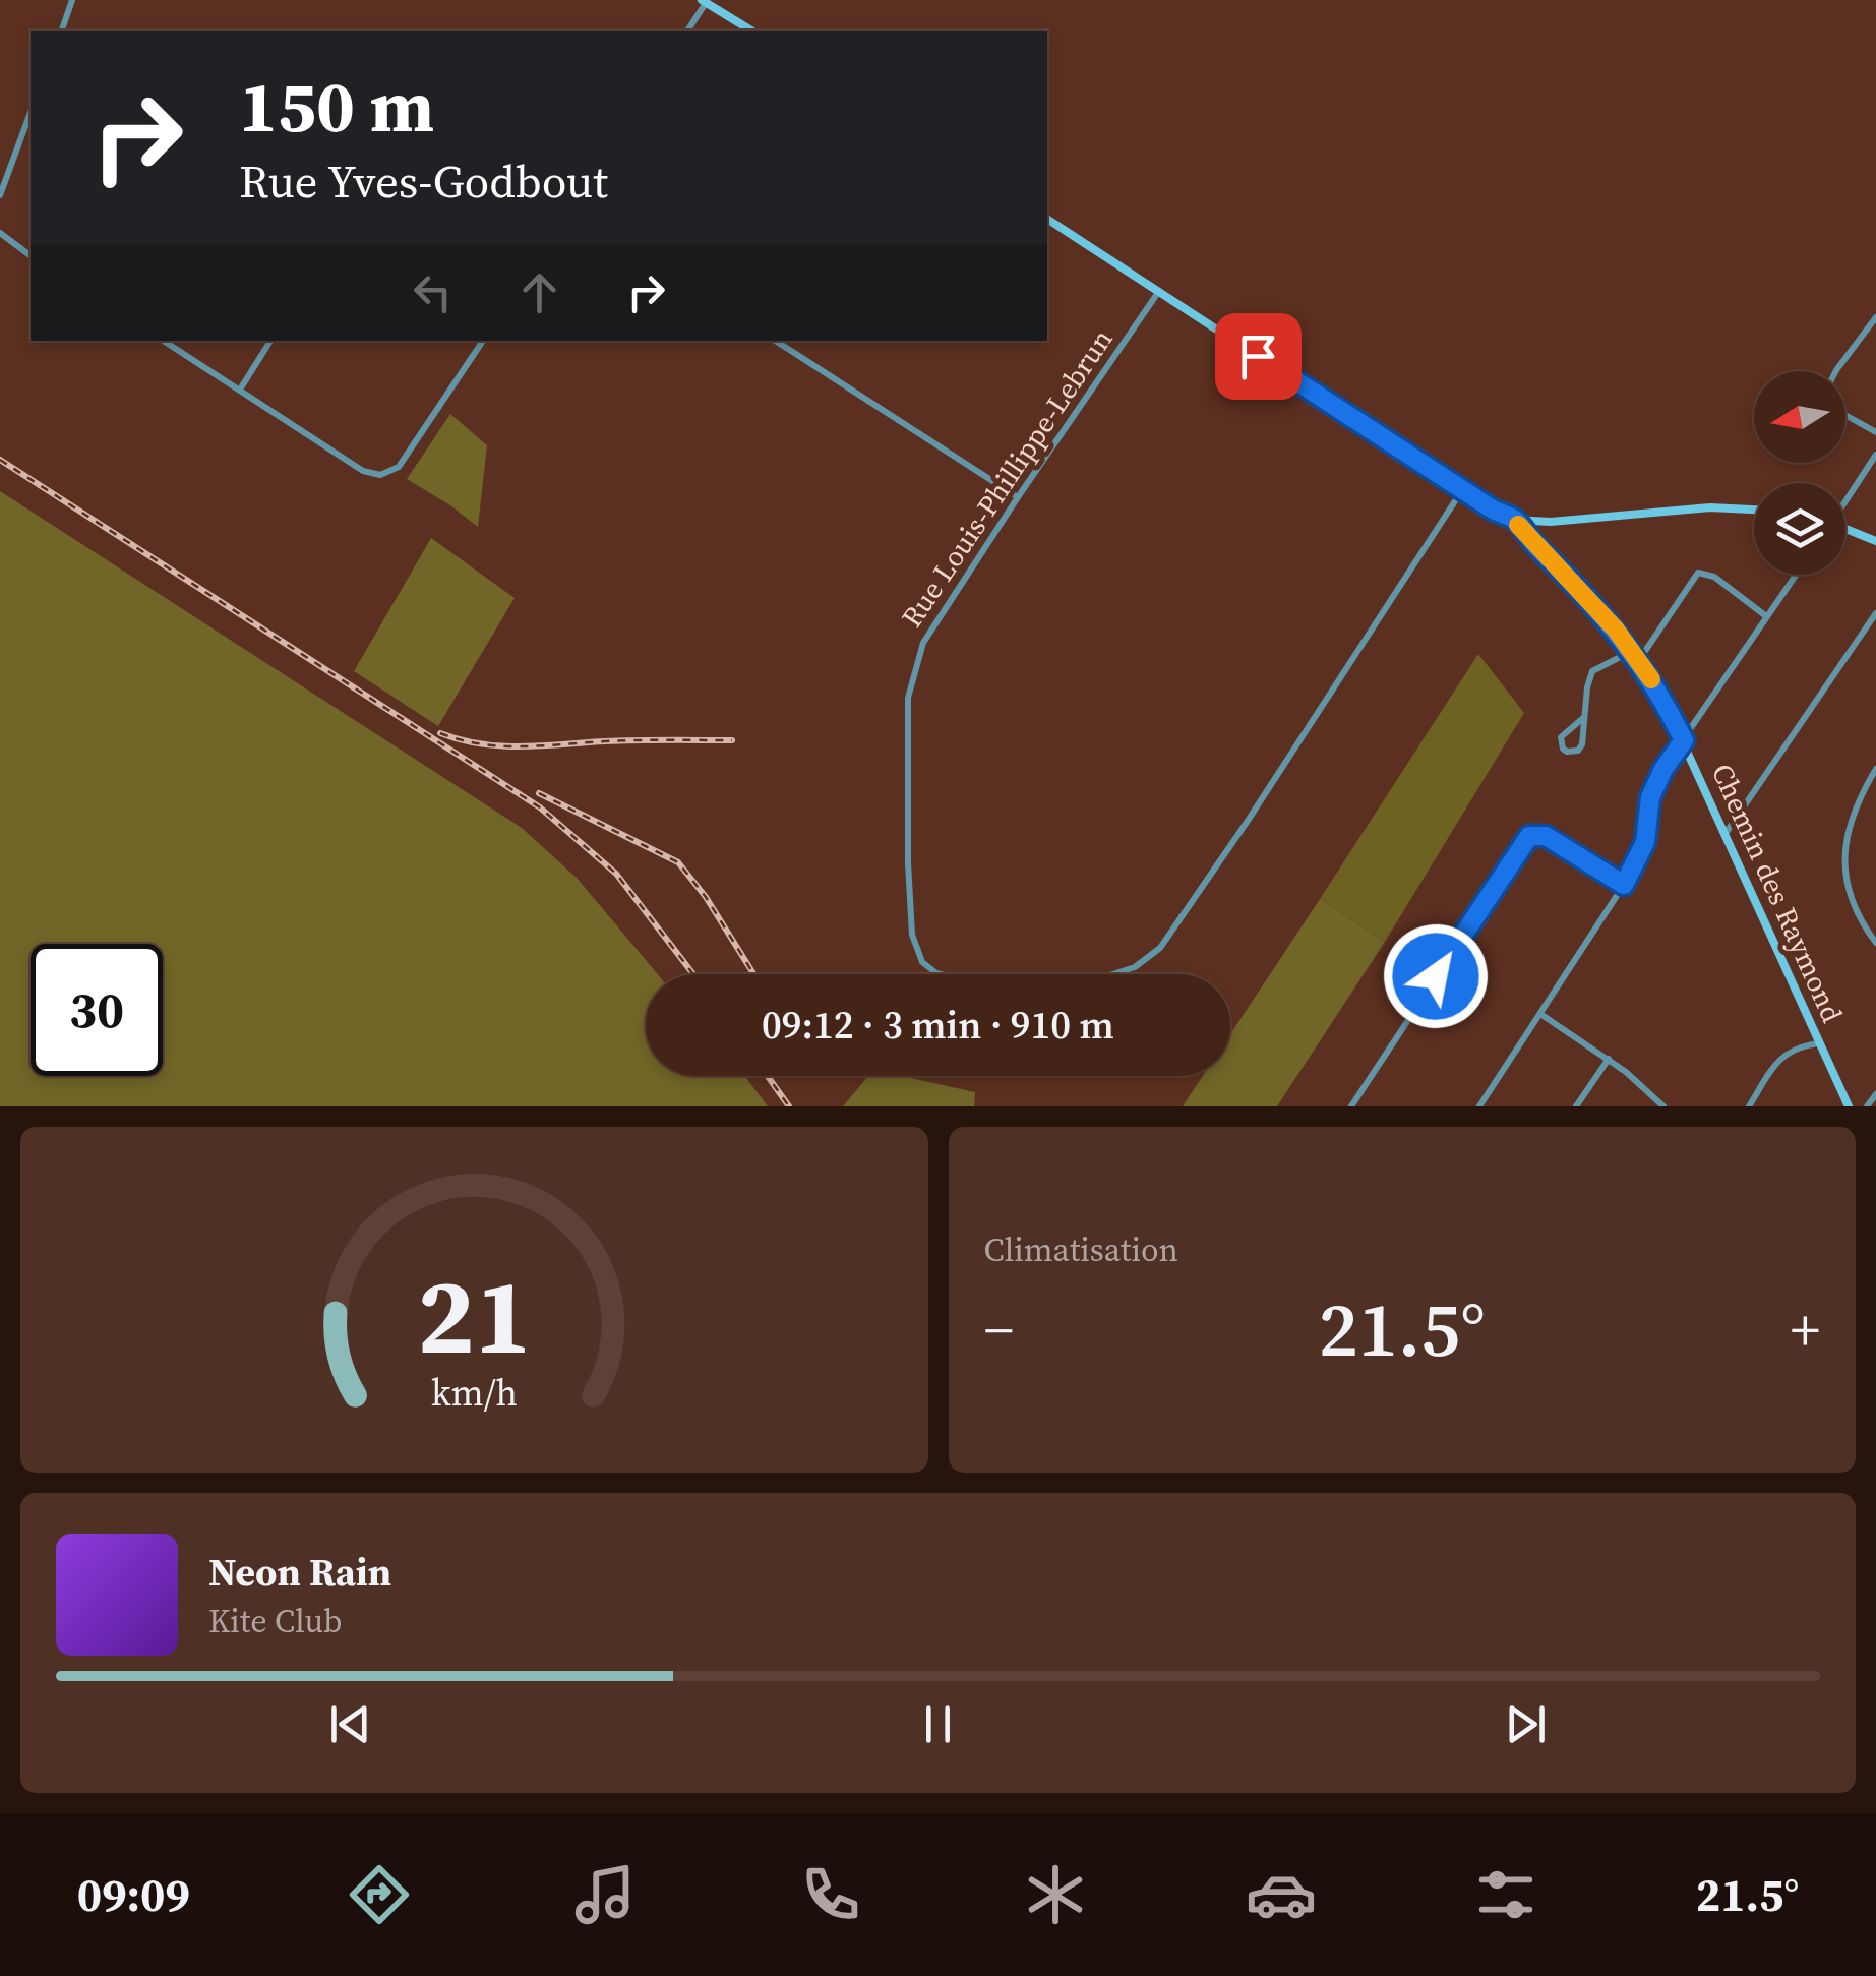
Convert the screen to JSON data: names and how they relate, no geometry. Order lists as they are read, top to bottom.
{
  "streets": {
    "street": ["Rue Louis-Phillippe-Lebrun", "Chemin des Raymond"]
  },
  "crossings": [
    ["Rue Louis-Phillippe-Lebrun", "Chemin des Raymond"]
  ],
  "north": "left",
  "page": {
    "turn": ["150 m", "Rue Yves-Godbout"],
    "limit": "30",
    "trip": "09:12 · 3 min · 910 m",
    "tile": "Climatisation",
    "heat": ["−", "21.5°", "+"],
    "song": ["Neon Rain", "Kite Club"],
    "tabs": ["09:09", "21.5°"],
    "gauge": ["21", "km/h"]
  }
}
